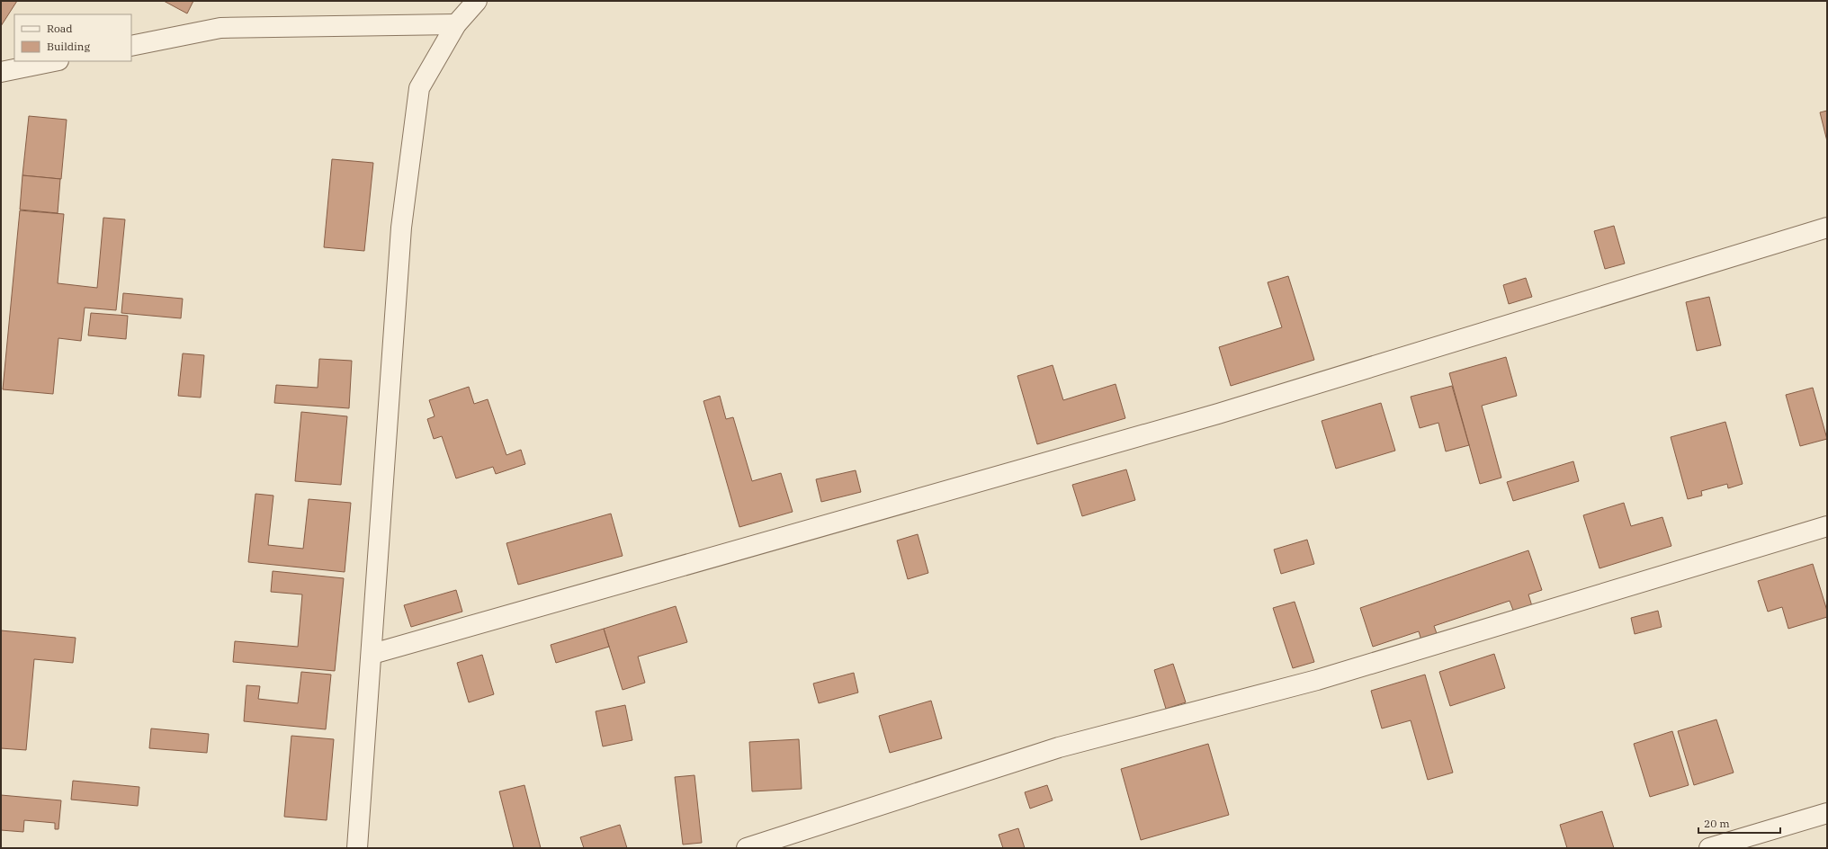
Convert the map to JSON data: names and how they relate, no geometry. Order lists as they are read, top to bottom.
{
  "legend": ["Road", "Building"],
  "scale_bar": "20 m"
}
